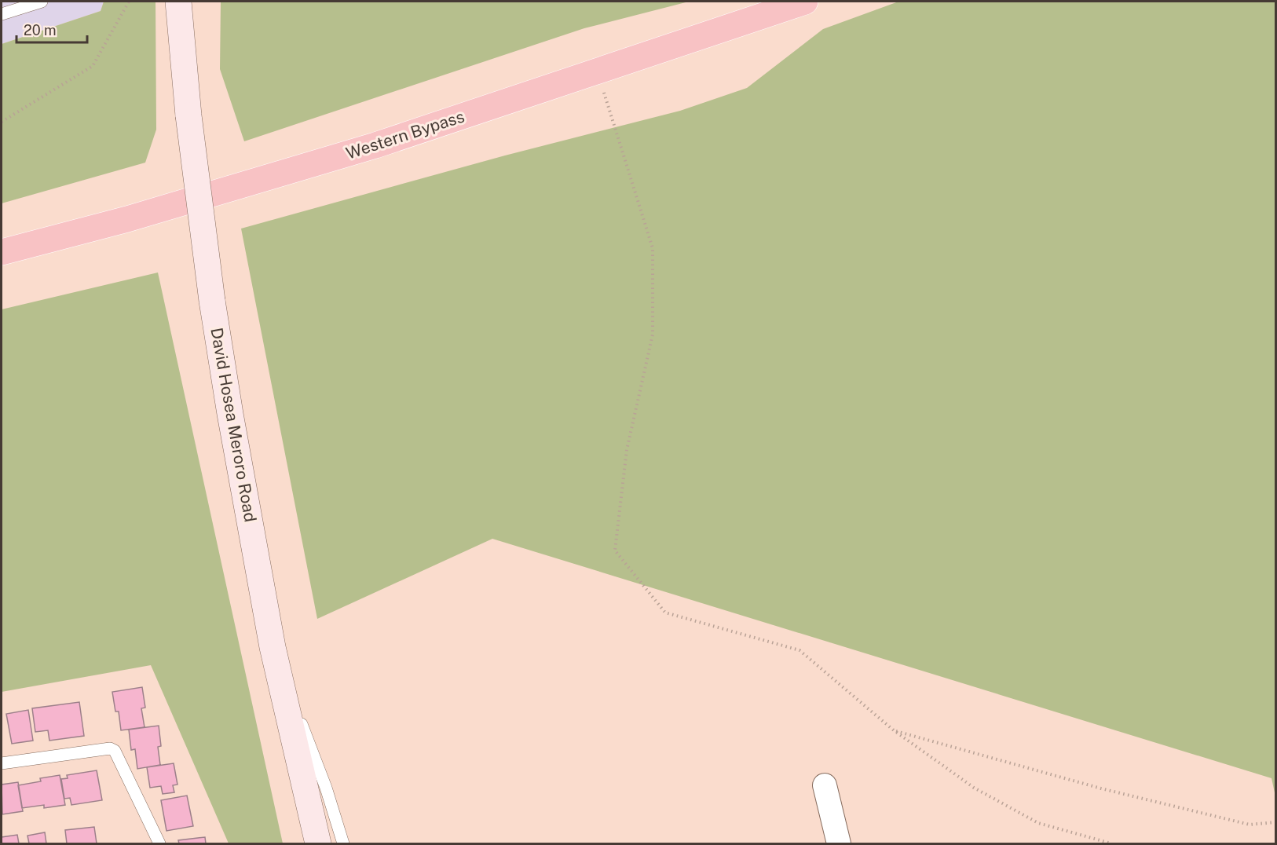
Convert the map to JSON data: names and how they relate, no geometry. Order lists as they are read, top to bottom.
{
  "streets": {
    "highway": ["Western Bypass"],
    "main road": ["David Hosea Meroro Road"]
  },
  "scale_bar": "20 m"
}
